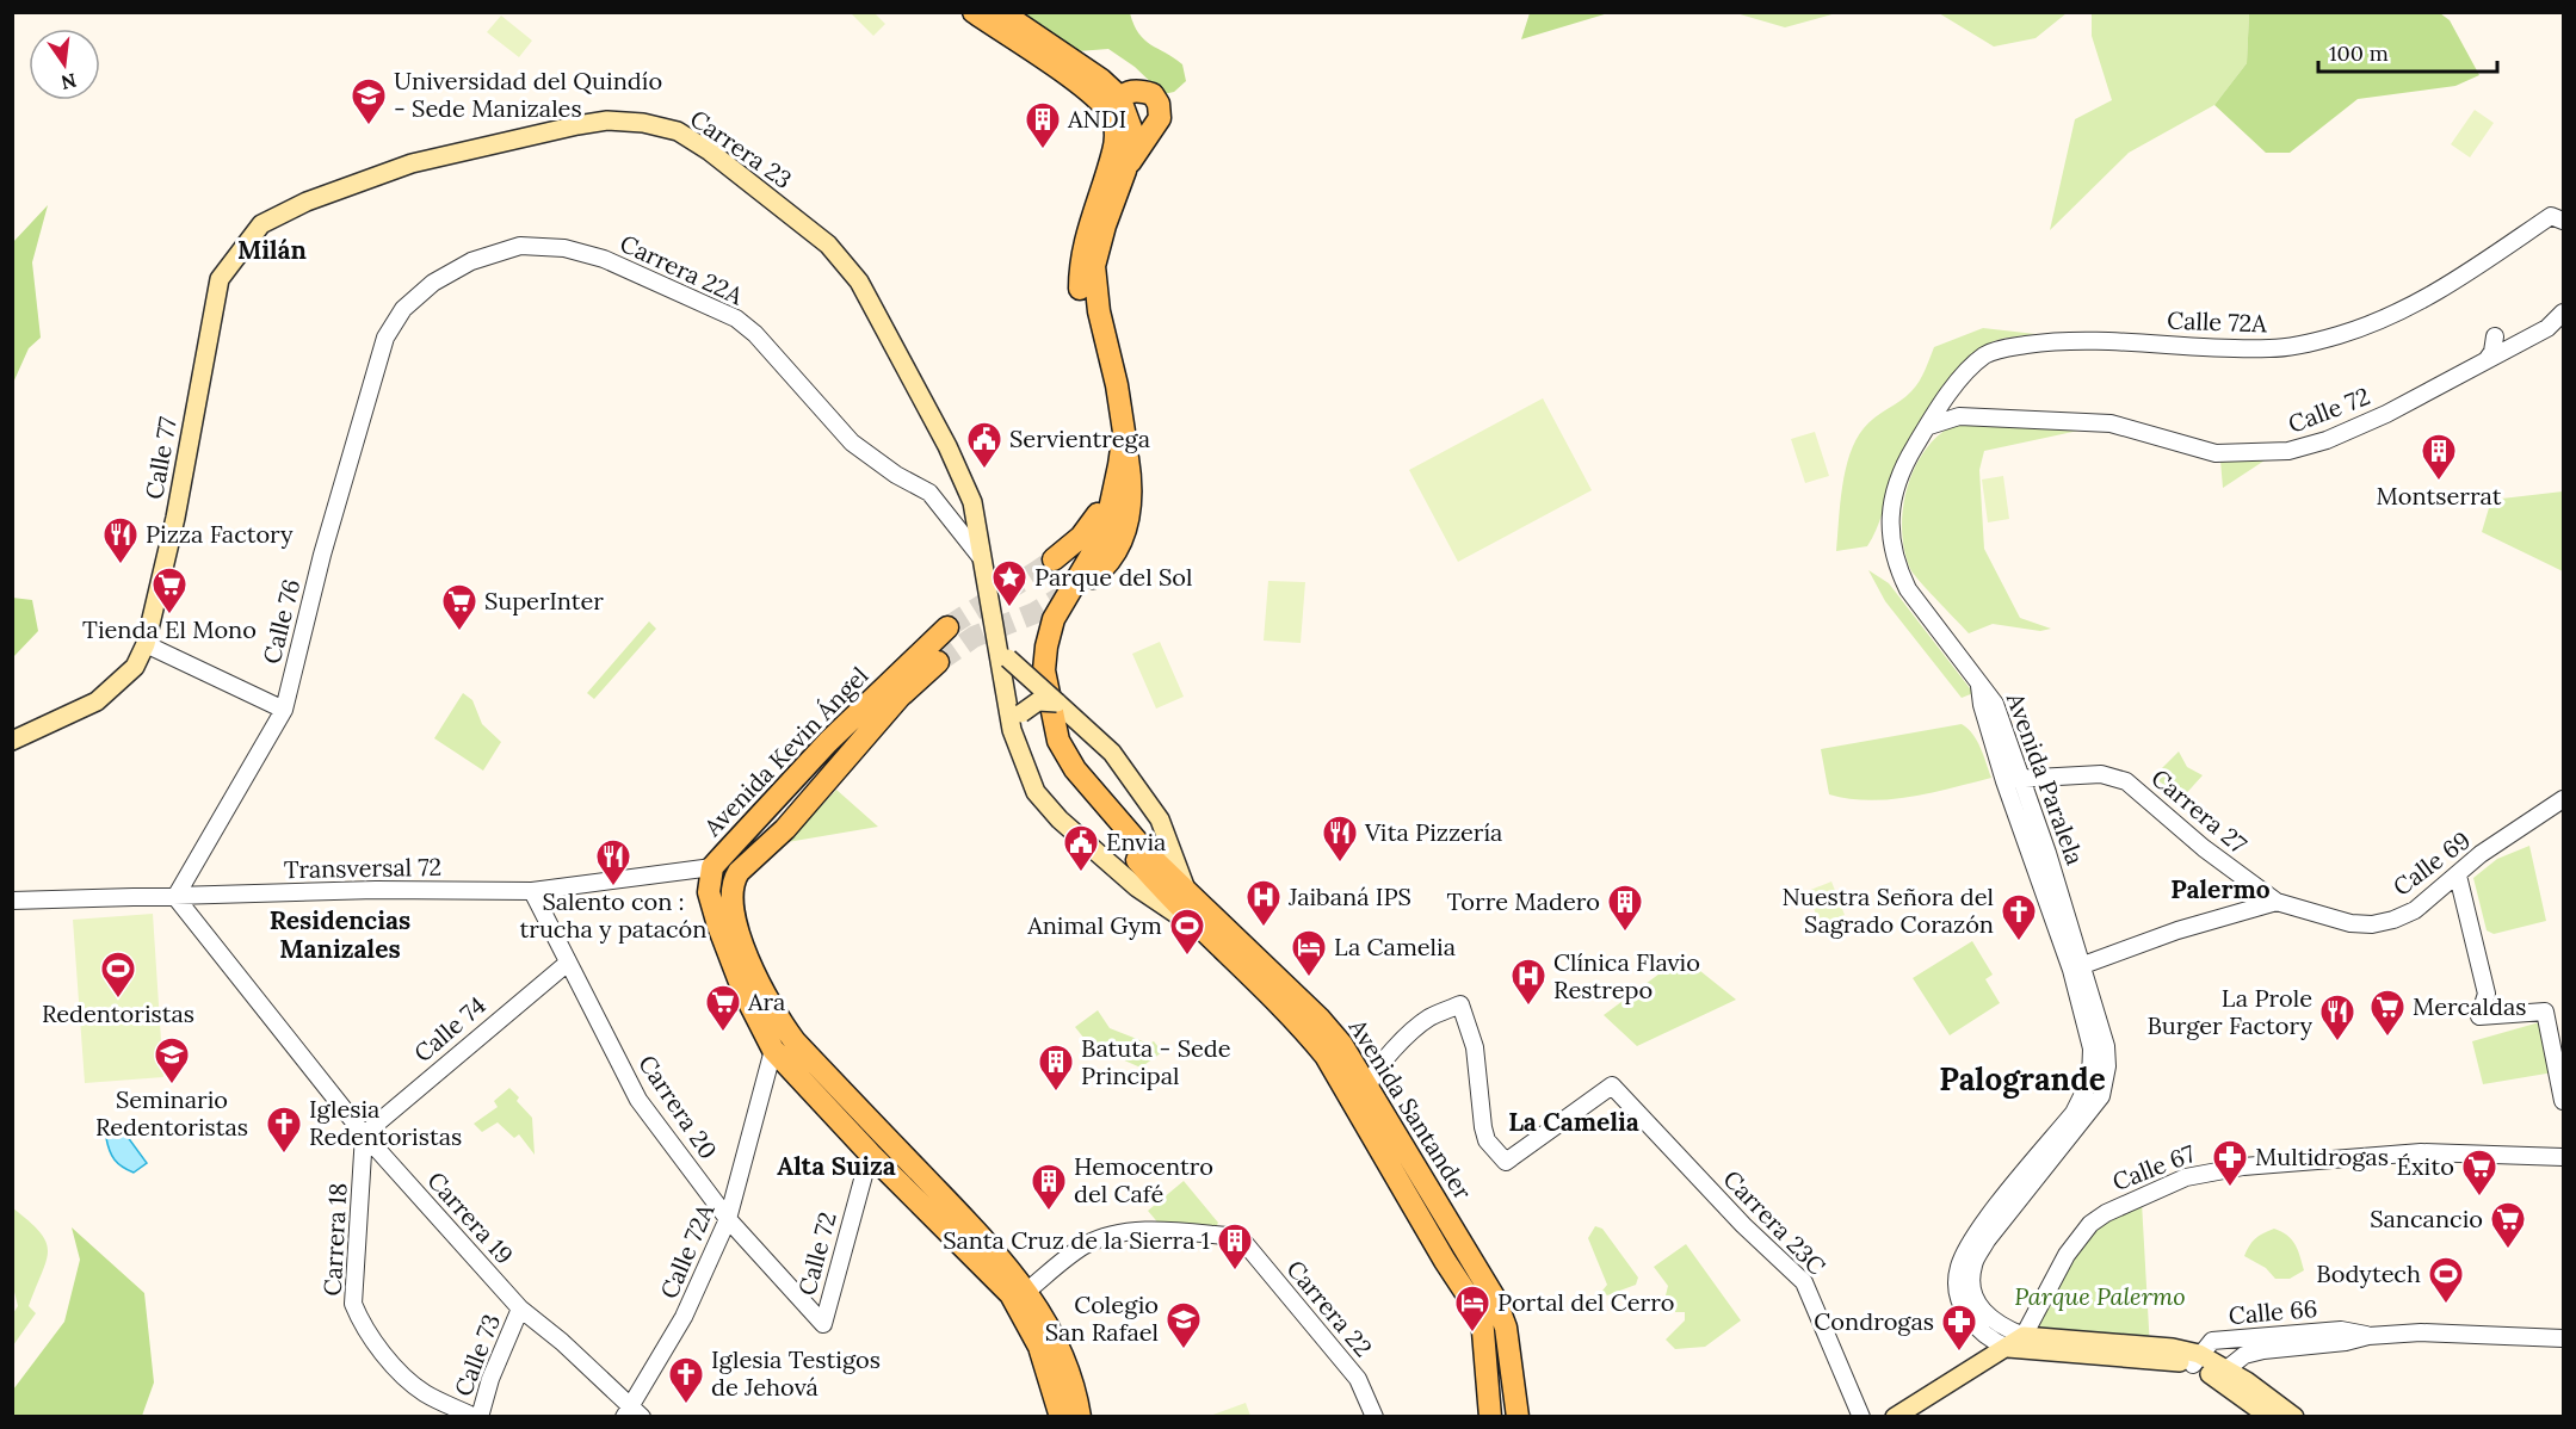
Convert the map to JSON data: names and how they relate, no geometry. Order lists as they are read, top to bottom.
{
  "streets": {
    "main road": [
      "Carrera 23",
      "Calle 77",
      "Avenida Kevin Ángel",
      "Avenida Paralela",
      "Avenida Santander",
      "Calle 67"
    ],
    "street": [
      "Carrera 22A",
      "Calle 72A",
      "Calle 72",
      "Calle 76",
      "Carrera 27",
      "Calle 69",
      "Transversal 72",
      "Calle 74",
      "Carrera 20",
      "Carrera 19",
      "Carrera 23C",
      "Carrera 18",
      "Carrera 22",
      "Calle 66",
      "Calle 73"
    ]
  },
  "crossings": [
    ["Carrera 23", "Carrera 22A"],
    ["Carrera 23", "Calle 77"],
    ["Carrera 23", "Avenida Santander"],
    ["Carrera 22A", "Calle 76"],
    ["Calle 72A", "Calle 72"],
    ["Calle 72A", "Avenida Kevin Ángel"],
    ["Calle 72A", "Avenida Paralela"],
    ["Calle 72A", "Carrera 20"],
    ["Calle 72A", "Carrera 19"],
    ["Calle 72", "Avenida Kevin Ángel"],
    ["Calle 72", "Carrera 20"],
    ["Calle 76", "Transversal 72"],
    ["Calle 76", "Carrera 19"],
    ["Avenida Kevin Ángel", "Transversal 72"],
    ["Avenida Kevin Ángel", "Carrera 22"],
    ["Avenida Paralela", "Carrera 27"],
    ["Avenida Paralela", "Calle 67"],
    ["Avenida Paralela", "Calle 66"],
    ["Carrera 27", "Calle 69"],
    ["Transversal 72", "Carrera 20"],
    ["Transversal 72", "Carrera 19"],
    ["Calle 74", "Carrera 20"],
    ["Calle 74", "Carrera 19"],
    ["Calle 74", "Carrera 18"],
    ["Avenida Santander", "Carrera 23C"],
    ["Carrera 19", "Carrera 18"],
    ["Carrera 19", "Calle 73"],
    ["Carrera 18", "Calle 73"]
  ],
  "districts": [
    "Milán",
    "Palermo",
    "Residencias Manizales",
    "Palogrande",
    "La Camelia",
    "Alta Suiza"
  ],
  "parks": ["Parque Palermo"],
  "places": {
    "school or university": ["Universidad del Quindío - Sede Manizales", "Seminario Redentoristas", "Colegio San Rafael"],
    "building": [
      "ANDI",
      "Montserrat",
      "Torre Madero",
      "Batuta - Sede Principal",
      "Hemocentro del Café",
      "Santa Cruz de la Sierra 1"
    ],
    "public building": ["Servientrega", "Envia"],
    "restaurant": [
      "Pizza Factory",
      "Vita Pizzería",
      "Salento con : trucha y patacón",
      "La Prole Burger Factory"
    ],
    "place": ["Parque del Sol"],
    "supermarket": [
      "Tienda El Mono",
      "SuperInter",
      "Ara",
      "Mercaldas",
      "Éxito",
      "Sancancio"
    ],
    "hospital": ["Jaibaná IPS", "Clínica Flavio Restrepo"],
    "church": ["Nuestra Señora del Sagrado Corazón", "Iglesia Redentoristas", "Iglesia Testigos de Jehová"],
    "sports": ["Animal Gym", "Redentoristas", "Bodytech"],
    "hotel": ["La Camelia", "Portal del Cerro"],
    "pharmacy": ["Multidrogas", "Condrogas"]
  },
  "scale_bar": "100 m",
  "north": "bottom"
}
